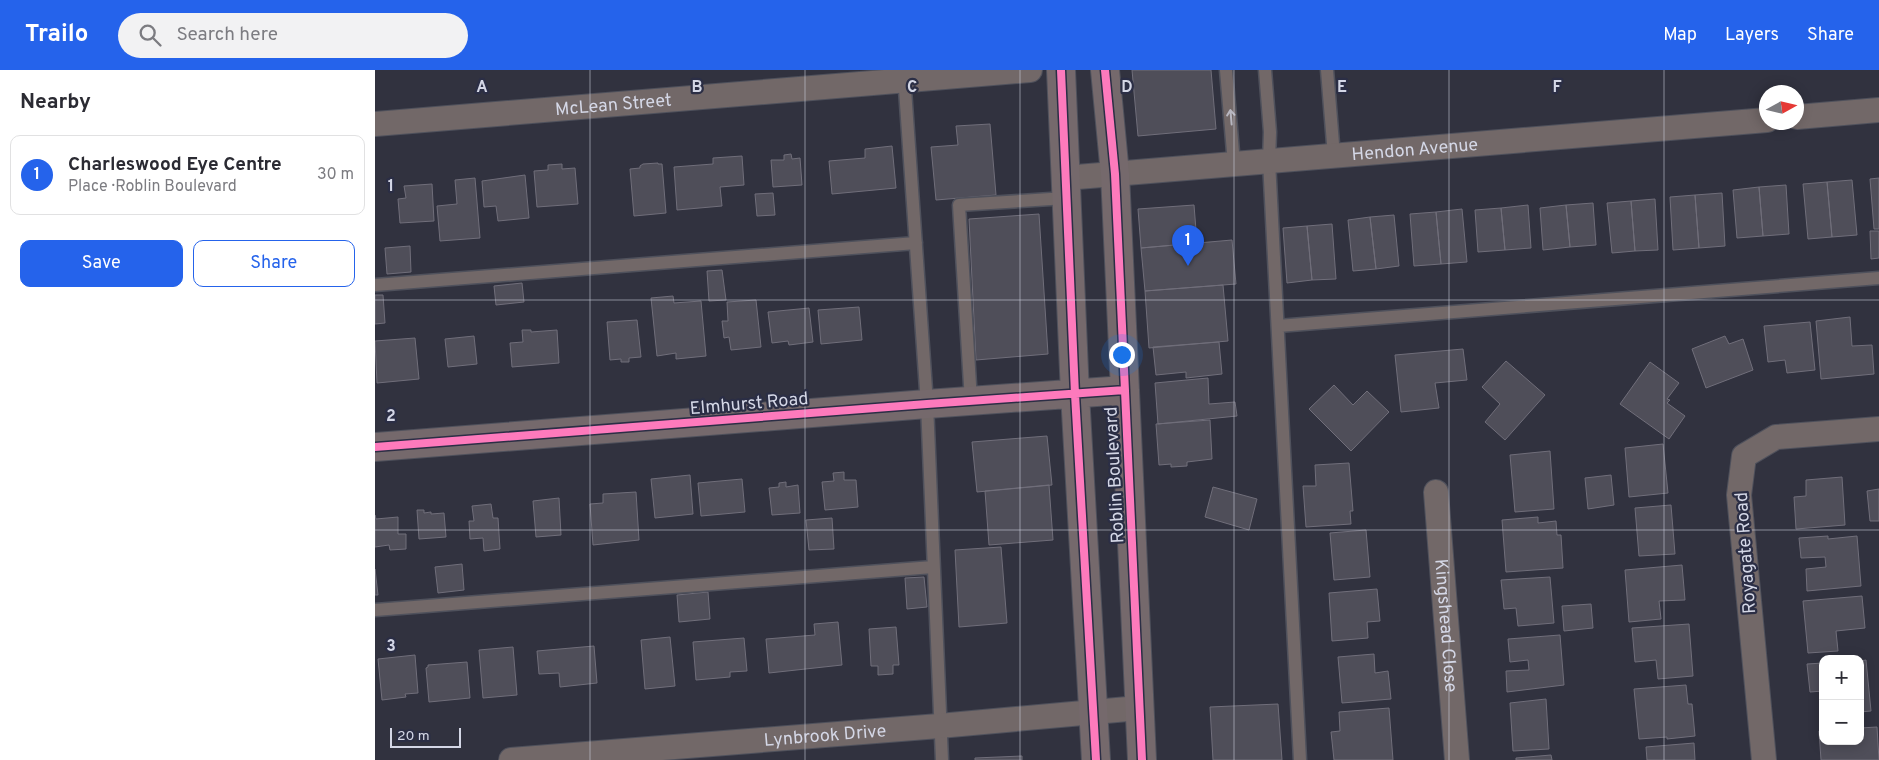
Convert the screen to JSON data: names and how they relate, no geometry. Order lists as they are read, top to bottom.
{
  "streets": {
    "main road": ["Elmhurst Road", "Roblin Boulevard"],
    "street": [
      "McLean Street",
      "Hendon Avenue",
      "Royagate Road",
      "Kingshead Close",
      "Lynbrook Drive"
    ]
  },
  "crossings": [
    ["Hendon Avenue", "Roblin Boulevard"],
    ["Elmhurst Road", "Roblin Boulevard"],
    ["Roblin Boulevard", "Lynbrook Drive"]
  ],
  "scale_bar": "20 m",
  "north": "right",
  "page": {
    "header": "Trailo",
    "search": "Search here",
    "nav": ["Map", "Layers", "Share"],
    "heading": "Nearby",
    "list": [
      {
        "mark": "1",
        "name": "Charleswood Eye Centre",
        "note": "Place · Roblin Boulevard",
        "value": "30 m"
      }
    ],
    "buttons": ["Save", "Share"],
    "pins": "1",
    "map_buttons": ["+", "−"],
    "scale": "20 m"
  },
  "grid": {
    "columns": [
      "A",
      "B",
      "C",
      "D",
      "E",
      "F"
    ],
    "rows": ["1", "2", "3"]
  }
}
